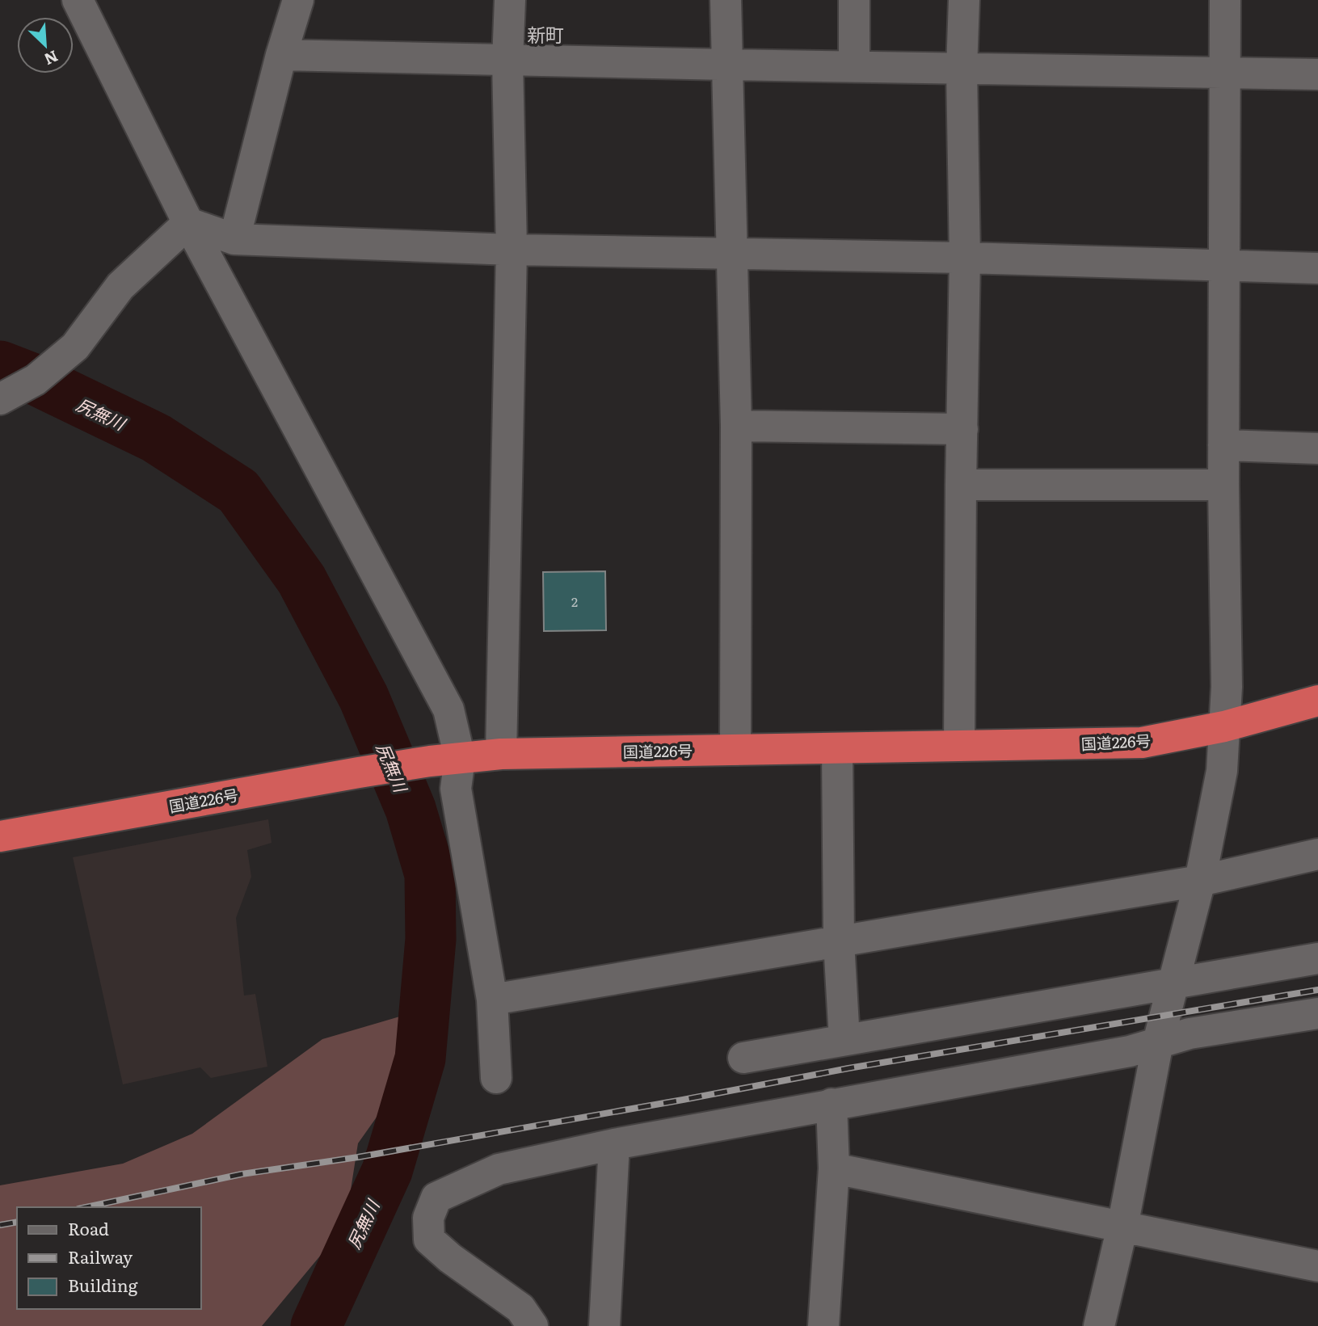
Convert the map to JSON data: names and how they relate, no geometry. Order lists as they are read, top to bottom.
{
  "streets": {
    "highway": ["国道226号"]
  },
  "districts": ["新町"],
  "water": ["尻無川"],
  "house_numbers": ["2"],
  "legend": ["Road", "Railway", "Building"],
  "north": "bottom right"
}
